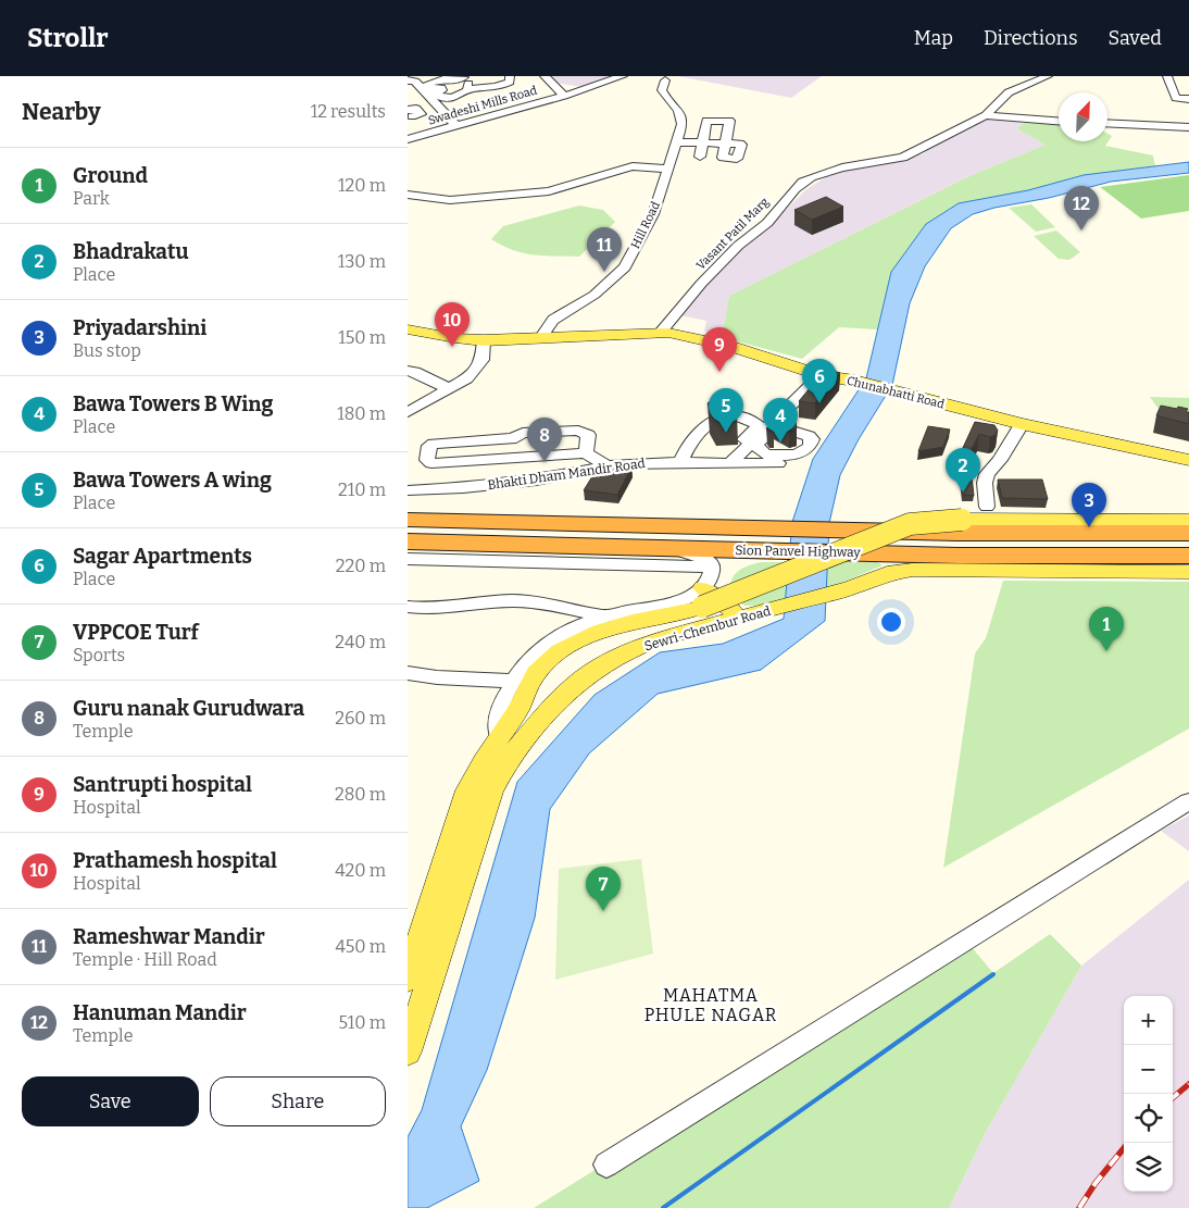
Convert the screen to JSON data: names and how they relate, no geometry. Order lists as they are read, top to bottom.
{
  "streets": {
    "highway": ["Sion Panvel Highway"],
    "main road": ["Chunabhatti Road", "Sewri-Chembur Road"],
    "street": [
      "Swadeshi Mills Road",
      "Hill Road",
      "Vasant Patil Marg",
      "Bhakti Dham Mandir Road"
    ]
  },
  "crossings": [
    ["Hill Road", "Chunabhatti Road"],
    ["Vasant Patil Marg", "Chunabhatti Road"]
  ],
  "districts": ["MAHATMA PHULE NAGAR"],
  "north": "top right",
  "page": {
    "header": "Strollr",
    "nav": ["Map", "Directions", "Saved"],
    "heading": ["Nearby", "12 results"],
    "list": [
      {
        "mark": "1",
        "name": "Ground",
        "note": "Park",
        "value": "120 m"
      },
      {
        "mark": "2",
        "name": "Bhadrakatu",
        "note": "Place",
        "value": "130 m"
      },
      {
        "mark": "3",
        "name": "Priyadarshini",
        "note": "Bus stop",
        "value": "150 m"
      },
      {
        "mark": "4",
        "name": "Bawa Towers B Wing",
        "note": "Place",
        "value": "180 m"
      },
      {
        "mark": "5",
        "name": "Bawa Towers A wing",
        "note": "Place",
        "value": "210 m"
      },
      {
        "mark": "6",
        "name": "Sagar Apartments",
        "note": "Place",
        "value": "220 m"
      },
      {
        "mark": "7",
        "name": "VPPCOE Turf",
        "note": "Sports",
        "value": "240 m"
      },
      {
        "mark": "8",
        "name": "Guru nanak Gurudwara",
        "note": "Temple",
        "value": "260 m"
      },
      {
        "mark": "9",
        "name": "Santrupti hospital",
        "note": "Hospital",
        "value": "280 m"
      },
      {
        "mark": "10",
        "name": "Prathamesh hospital",
        "note": "Hospital",
        "value": "420 m"
      },
      {
        "mark": "11",
        "name": "Rameshwar Mandir",
        "note": "Temple · Hill Road",
        "value": "450 m"
      },
      {
        "mark": "12",
        "name": "Hanuman Mandir",
        "note": "Temple",
        "value": "510 m"
      }
    ],
    "pins": [
      "12",
      "11",
      "10",
      "9",
      "6",
      "5",
      "4",
      "8",
      "2",
      "3",
      "1",
      "7"
    ],
    "map_buttons": ["+", "−"],
    "buttons": ["Save", "Share"]
  }
}
